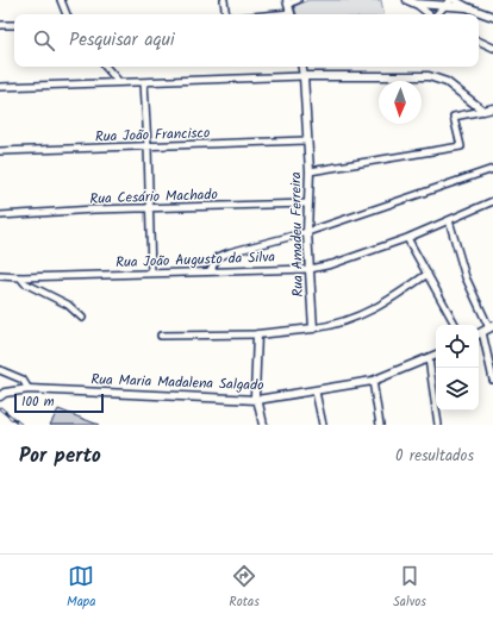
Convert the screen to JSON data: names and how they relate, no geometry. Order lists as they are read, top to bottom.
{
  "streets": {
    "street": [
      "Rua João Francisco",
      "Rua Cesário Machado",
      "Rua Amadeu Ferreira",
      "Rua João Augusto da Silva",
      "Rua Maria Madalena Salgado"
    ]
  },
  "crossings": [
    ["Rua João Francisco", "Rua Amadeu Ferreira"],
    ["Rua Cesário Machado", "Rua Amadeu Ferreira"],
    ["Rua Amadeu Ferreira", "Rua João Augusto da Silva"]
  ],
  "scale_bar": "100 m",
  "north": "bottom",
  "page": {
    "search": "Pesquisar aqui",
    "scale": "100 m",
    "heading": ["Por perto", "0 resultados"],
    "nav": ["Mapa", "Rotas", "Salvos"]
  }
}
